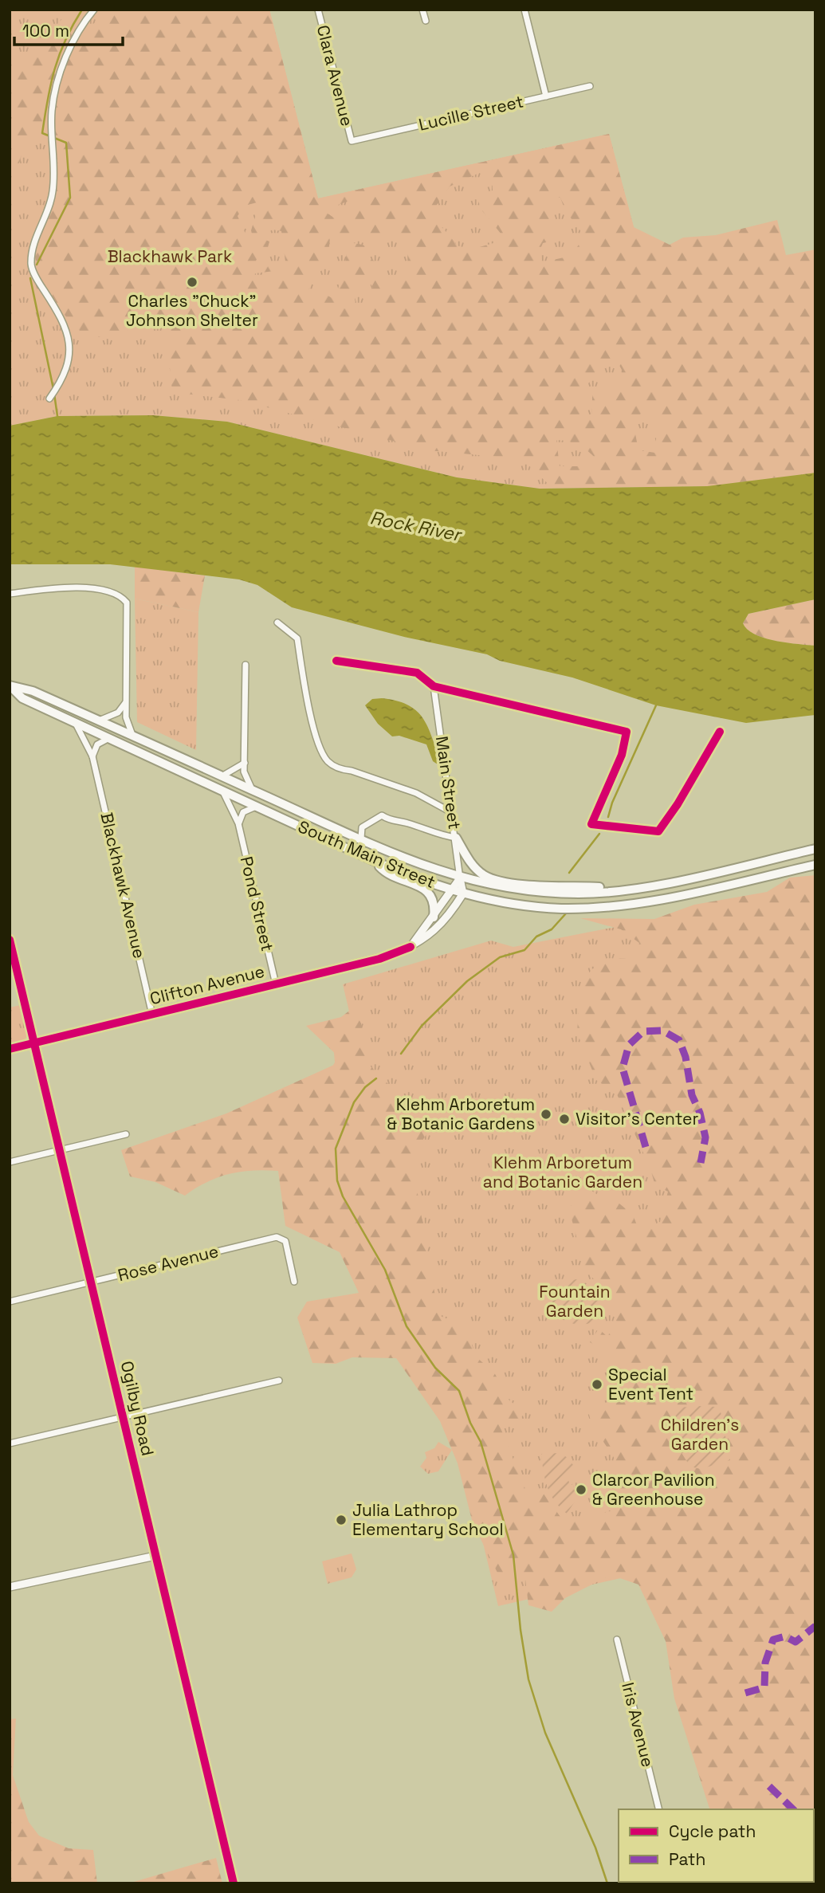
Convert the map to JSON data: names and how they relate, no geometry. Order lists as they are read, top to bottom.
{
  "streets": {
    "main road": ["South Main Street"],
    "street": [
      "Clara Avenue",
      "Lucille Street",
      "Main Street",
      "Blackhawk Avenue",
      "Pond Street",
      "Clifton Avenue",
      "Rose Avenue",
      "Ogilby Road",
      "Iris Avenue"
    ]
  },
  "crossings": [
    ["Clara Avenue", "Lucille Street"],
    ["Main Street", "South Main Street"],
    ["South Main Street", "Blackhawk Avenue"],
    ["South Main Street", "Pond Street"],
    ["South Main Street", "Clifton Avenue"],
    ["Blackhawk Avenue", "Clifton Avenue"],
    ["Pond Street", "Clifton Avenue"],
    ["Clifton Avenue", "Ogilby Road"],
    ["Rose Avenue", "Ogilby Road"]
  ],
  "water": ["Rock River"],
  "parks": [
    "Blackhawk Park",
    "Klehm Arboretum and Botanic Garden",
    "Fountain Garden",
    "Children's Garden"
  ],
  "places": [
    "Charles \"Chuck\" Johnson Shelter",
    "Klehm Arboretum & Botanic Gardens",
    "Visitor's Center",
    "Special Event Tent",
    "Clarcor Pavilion & Greenhouse",
    "Julia Lathrop Elementary School"
  ],
  "legend": ["Cycle path", "Path"],
  "scale_bar": "100 m"
}
